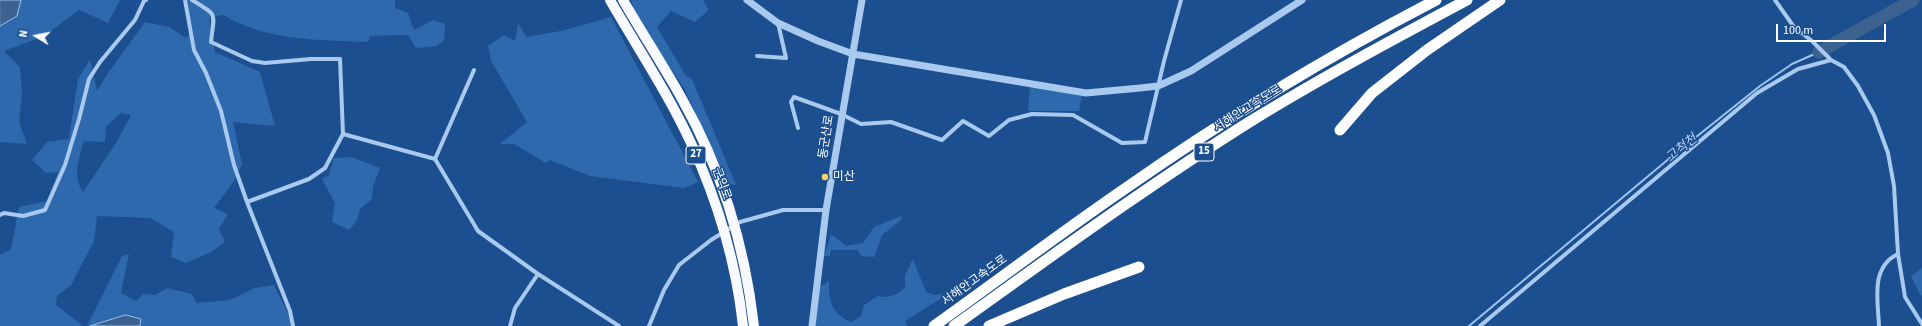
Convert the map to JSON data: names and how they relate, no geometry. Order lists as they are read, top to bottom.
{
  "streets": {
    "highway": [
      "서해안고속도로",
      "15",
      "27",
      "군익로"
    ],
    "street": ["동군산로"]
  },
  "water": ["고척천"],
  "places": ["미산"],
  "scale_bar": "100 m",
  "north": "left"
}
